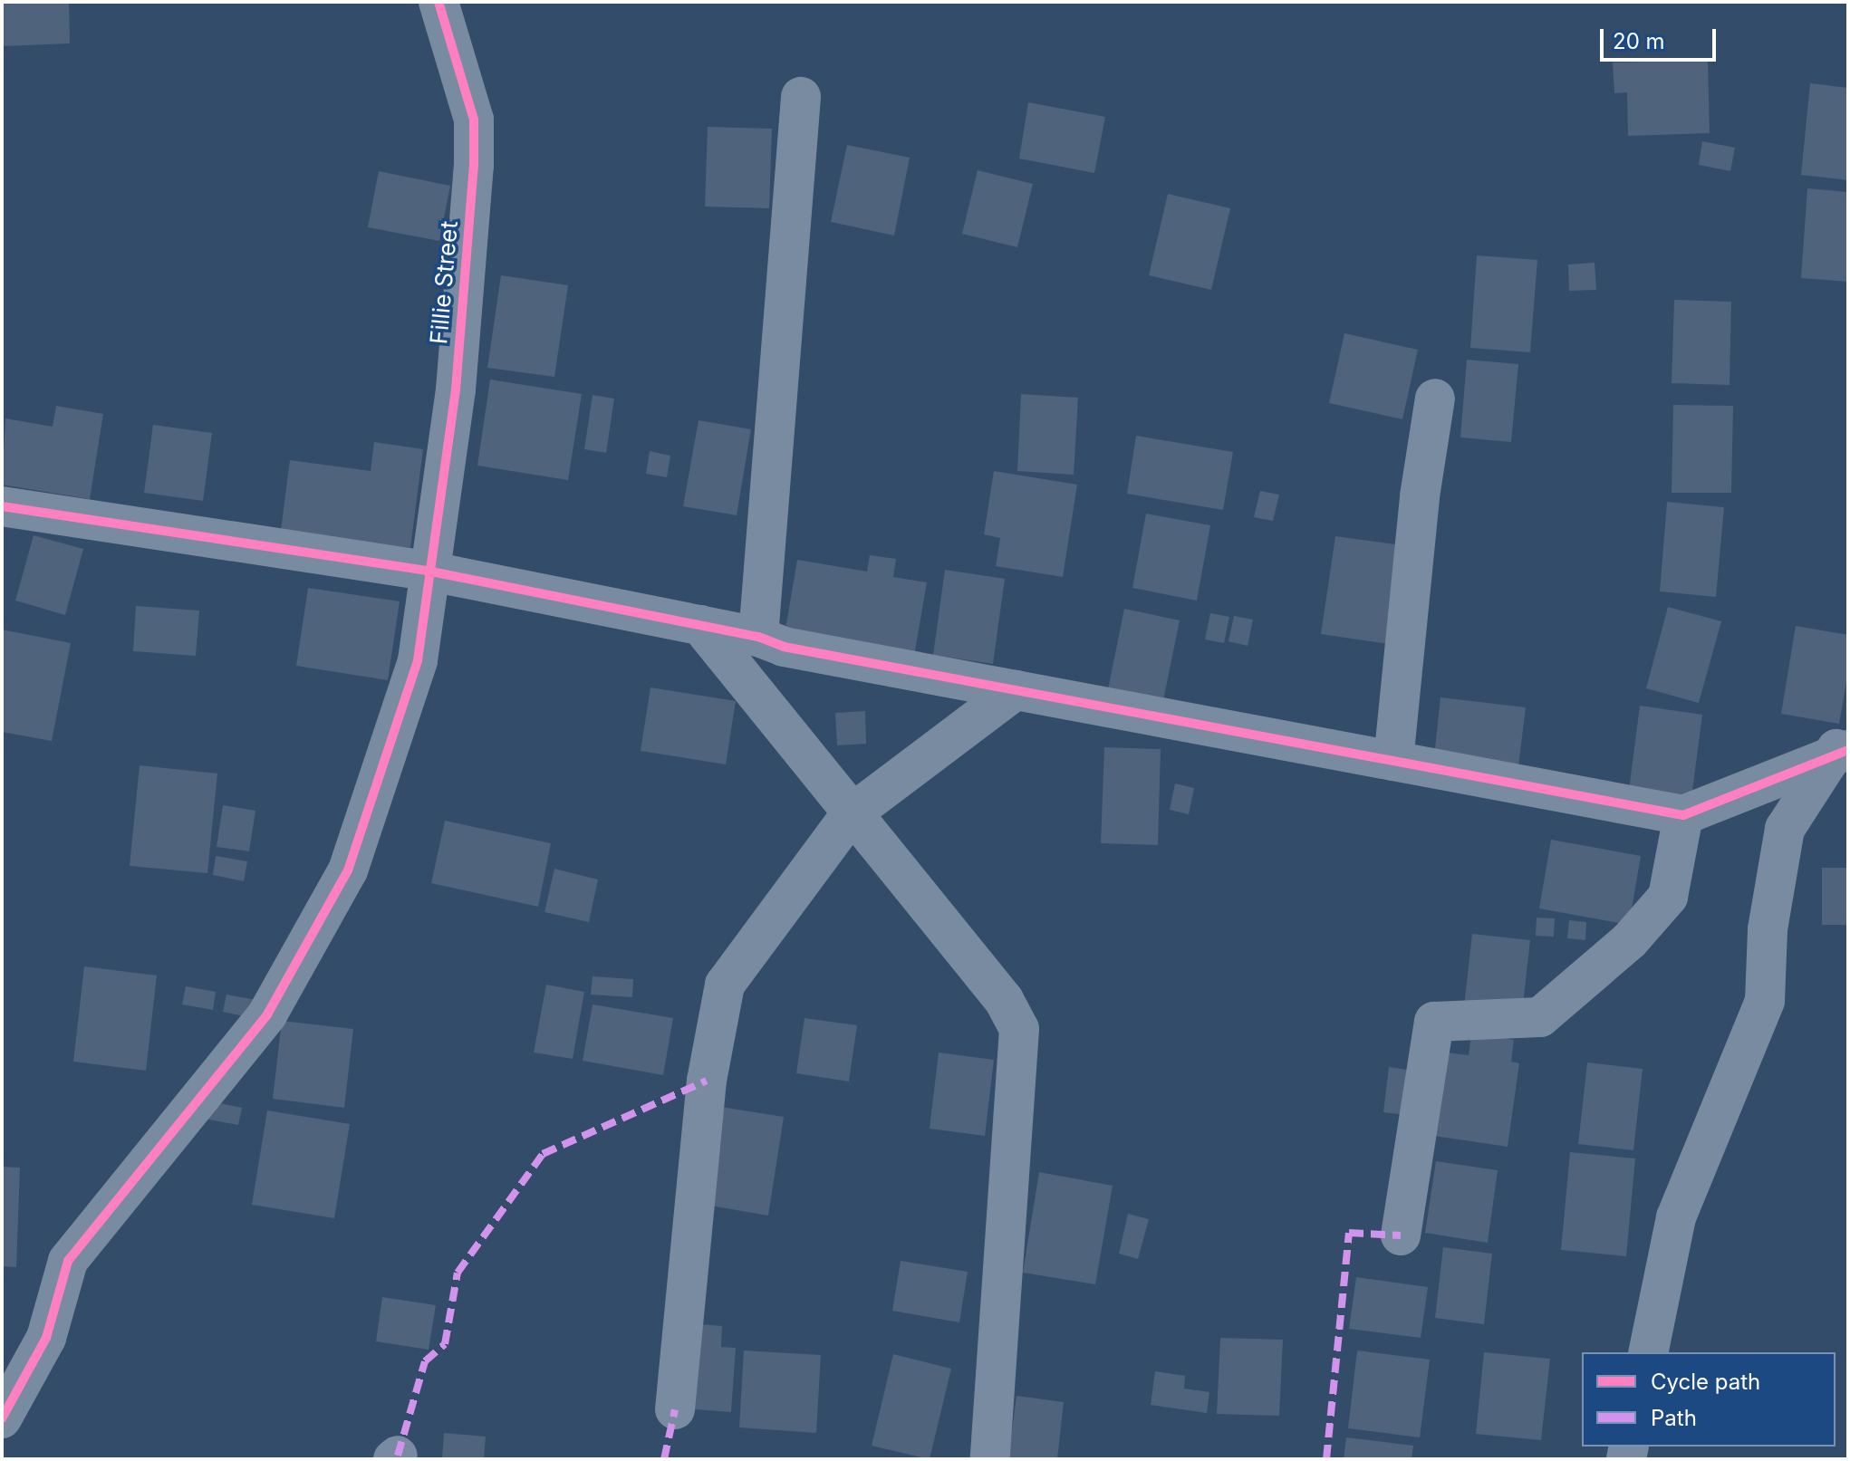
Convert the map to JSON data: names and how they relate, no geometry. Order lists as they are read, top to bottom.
{
  "streets": {
    "street": ["Fillie Street"]
  },
  "legend": ["Cycle path", "Path"],
  "scale_bar": "20 m"
}
